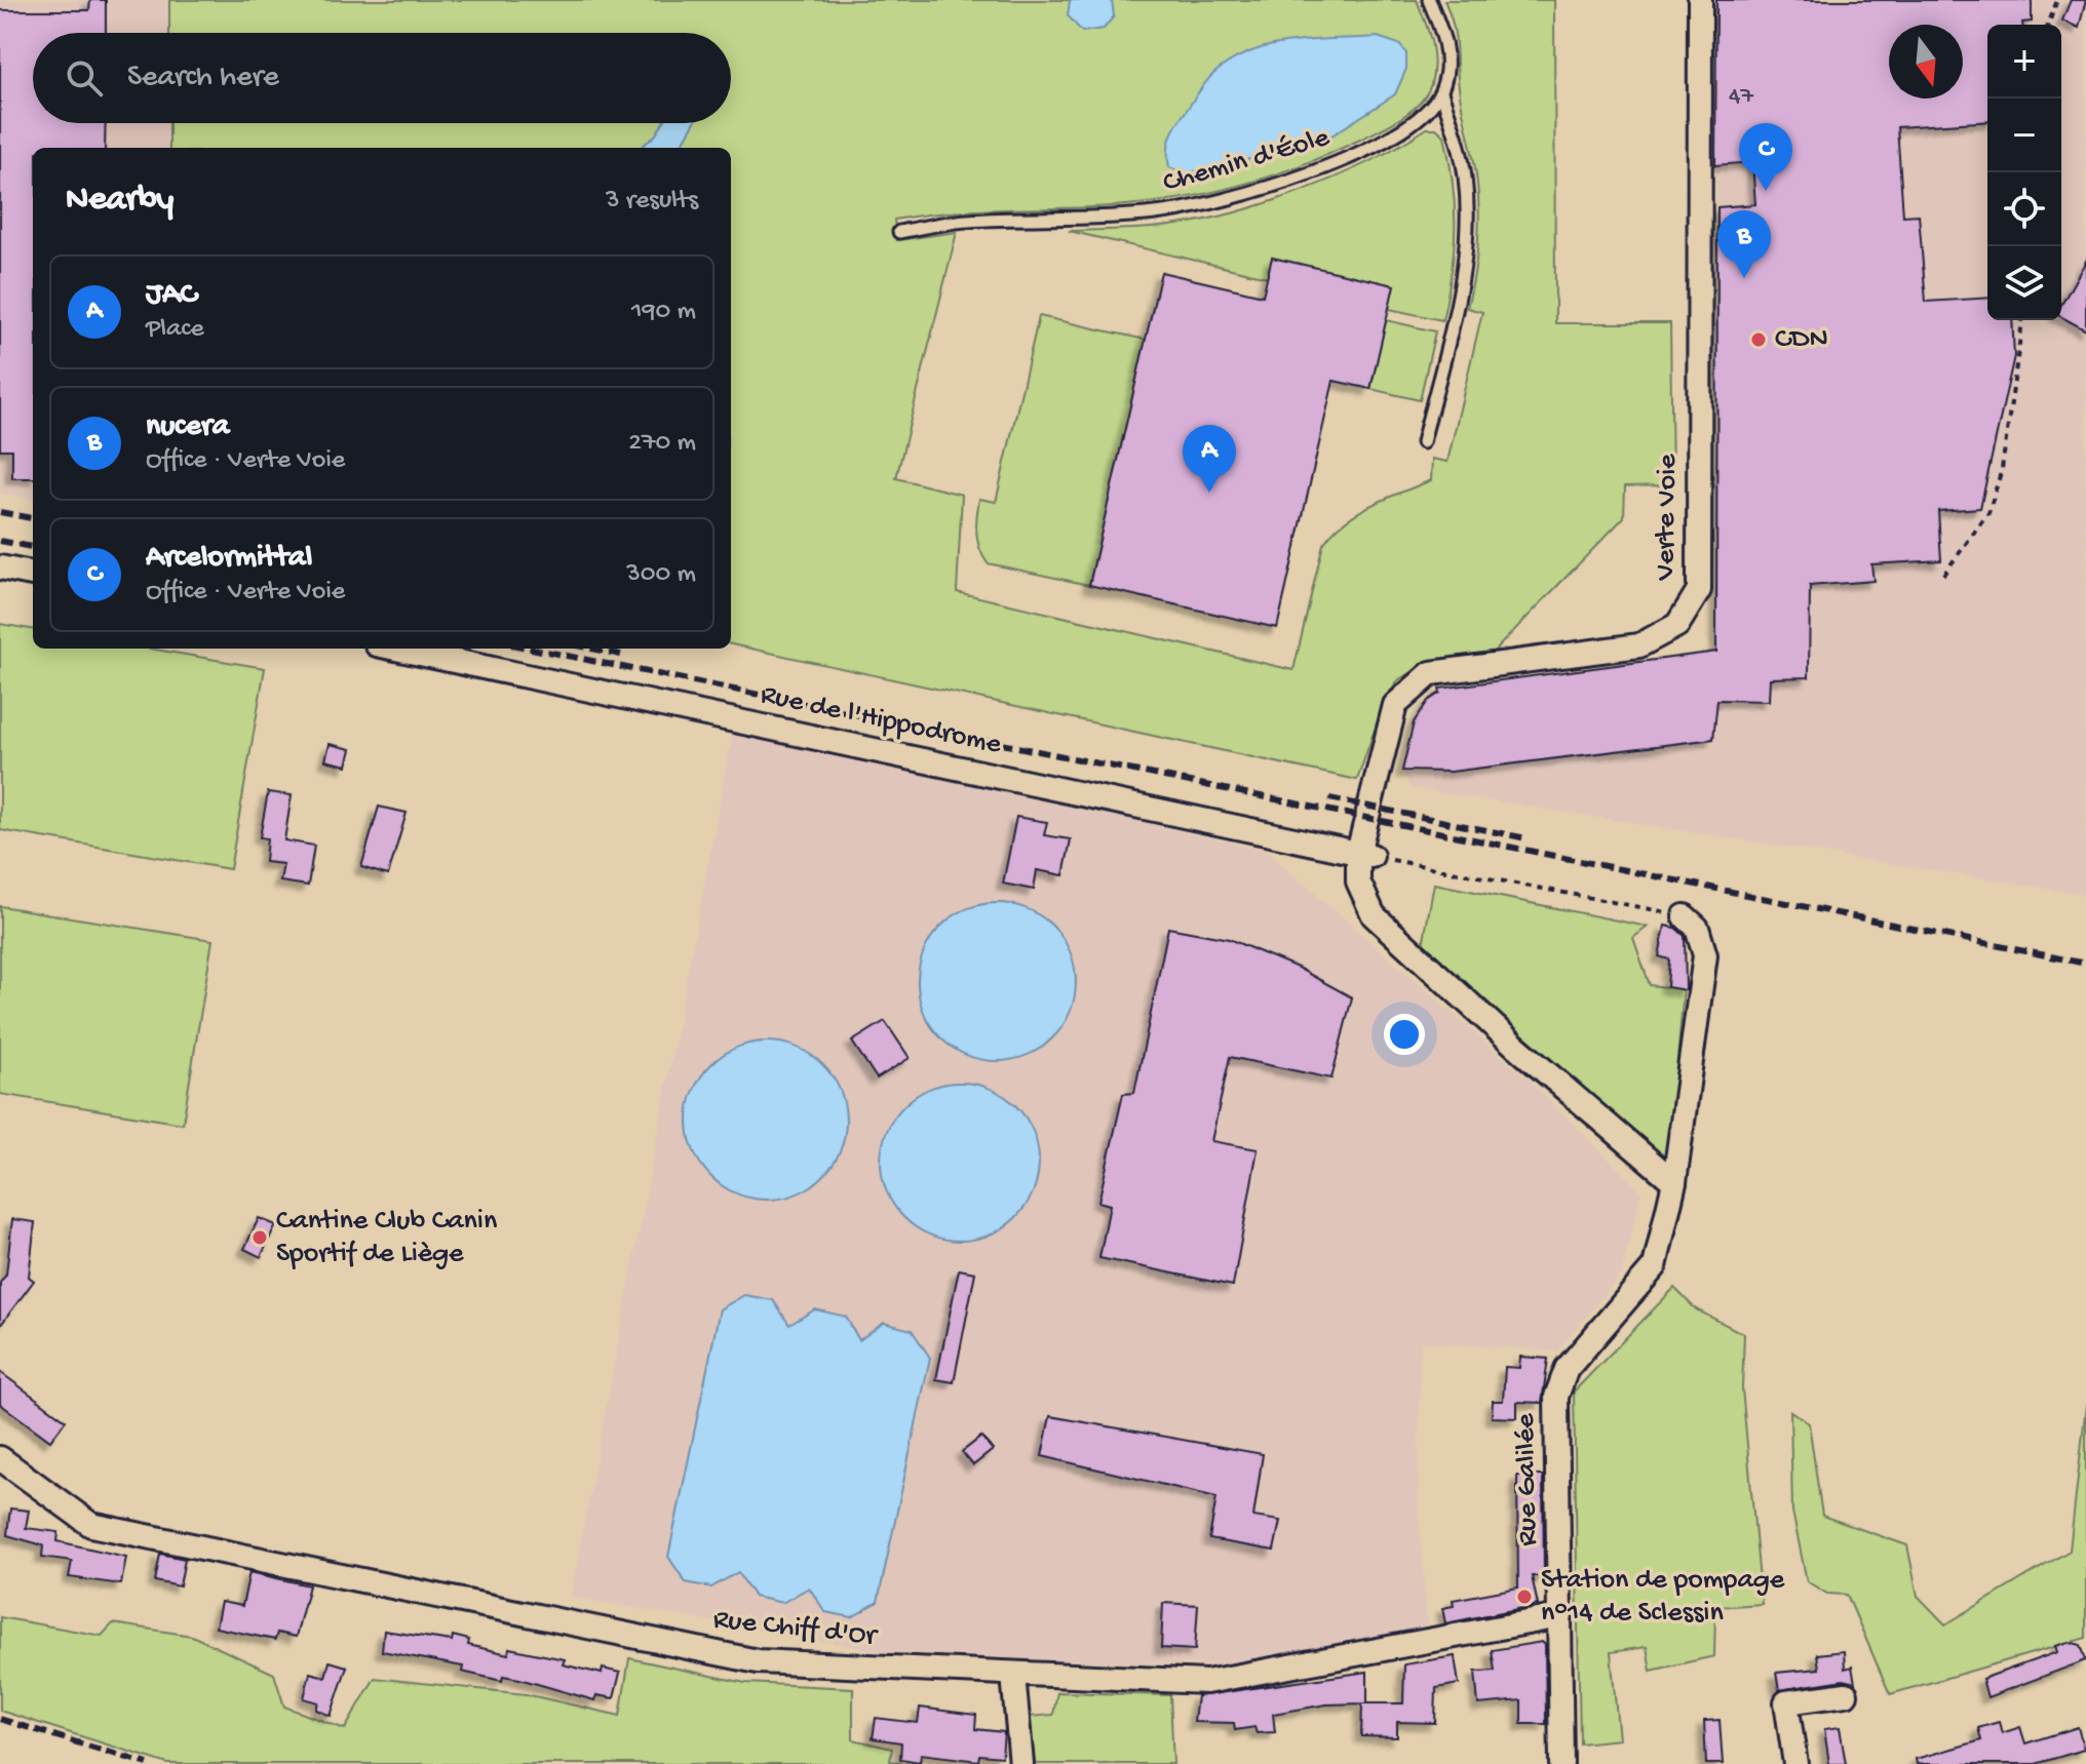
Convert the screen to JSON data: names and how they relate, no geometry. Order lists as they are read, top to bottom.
{
  "streets": {
    "street": [
      "Verte Voie",
      "Rue de l'Hippodrome",
      "Rue Galilée",
      "Rue Chiff d'Or"
    ],
    "lane": ["Chemin d'Éole"]
  },
  "crossings": [
    ["Verte Voie", "Rue de l'Hippodrome"],
    ["Rue Galilée", "Rue Chiff d'Or"]
  ],
  "places": ["CDN", "Cantine Club Canin Sportif de Liège", "Station de pompage n°14 de Sclessin"],
  "house_numbers": ["47"],
  "north": "bottom",
  "page": {
    "map_buttons": ["+", "−"],
    "search": "Search here",
    "pins": ["C", "B", "A"],
    "heading": ["Nearby", "3 results"],
    "list": [
      {
        "mark": "A",
        "name": "JAC",
        "note": "Place",
        "value": "190 m"
      },
      {
        "mark": "B",
        "name": "nucera",
        "note": "Office · Verte Voie",
        "value": "270 m"
      },
      {
        "mark": "C",
        "name": "Arcelormittal",
        "note": "Office · Verte Voie",
        "value": "300 m"
      }
    ]
  }
}
